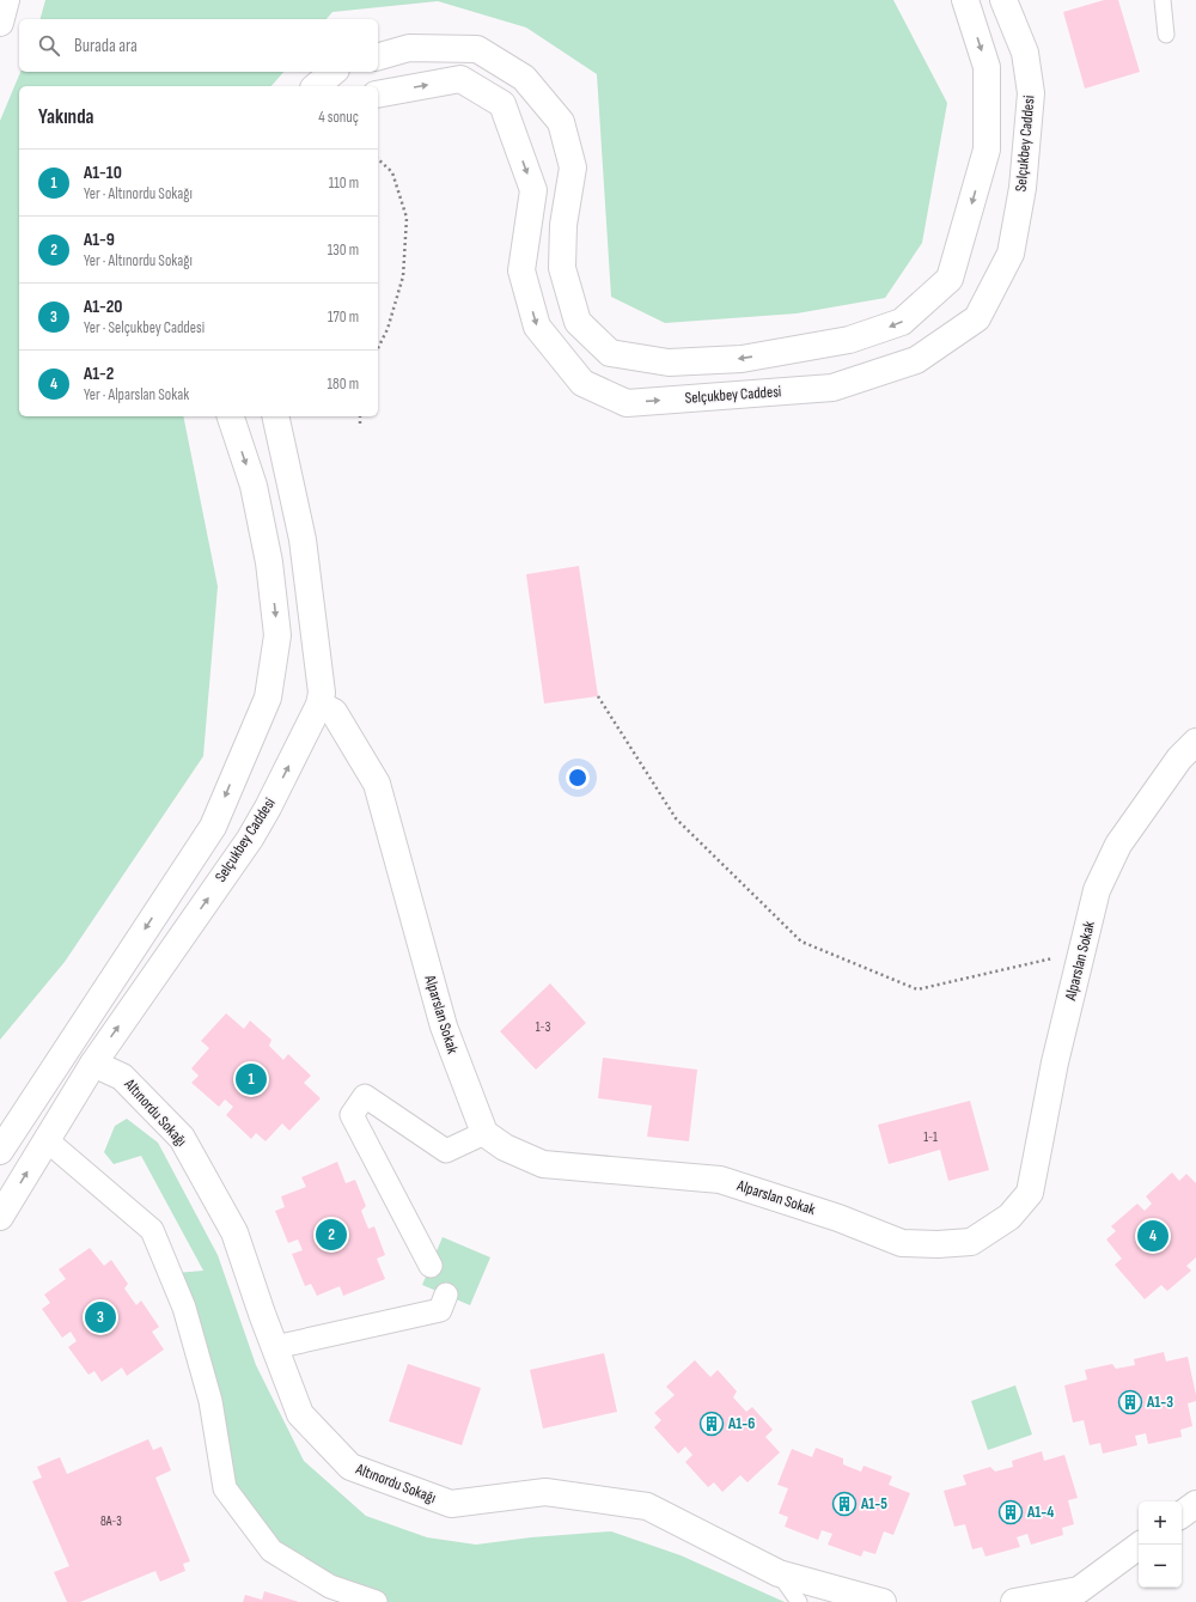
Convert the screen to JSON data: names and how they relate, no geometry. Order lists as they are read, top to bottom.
{
  "streets": {
    "street": ["Selçukbey Caddesi", "Alparslan Sokak", "Altınordu Sokağı"]
  },
  "crossings": [
    ["Selçukbey Caddesi", "Alparslan Sokak"],
    ["Selçukbey Caddesi", "Altınordu Sokağı"]
  ],
  "places": {
    "building": [
      "A1-3",
      "A1-6",
      "A1-5",
      "A1-4"
    ]
  },
  "house_numbers": ["1-3", "1-1", "8A-3"],
  "page": {
    "search": "Burada ara",
    "heading": ["Yakında", "4 sonuç"],
    "list": [
      {
        "mark": "1",
        "name": "A1-10",
        "note": "Yer · Altınordu Sokağı",
        "value": "110 m"
      },
      {
        "mark": "2",
        "name": "A1-9",
        "note": "Yer · Altınordu Sokağı",
        "value": "130 m"
      },
      {
        "mark": "3",
        "name": "A1-20",
        "note": "Yer · Selçukbey Caddesi",
        "value": "170 m"
      },
      {
        "mark": "4",
        "name": "A1-2",
        "note": "Yer · Alparslan Sokak",
        "value": "180 m"
      }
    ],
    "pins": [
      "1",
      "2",
      "4",
      "3"
    ],
    "map_buttons": ["+", "−"]
  }
}
